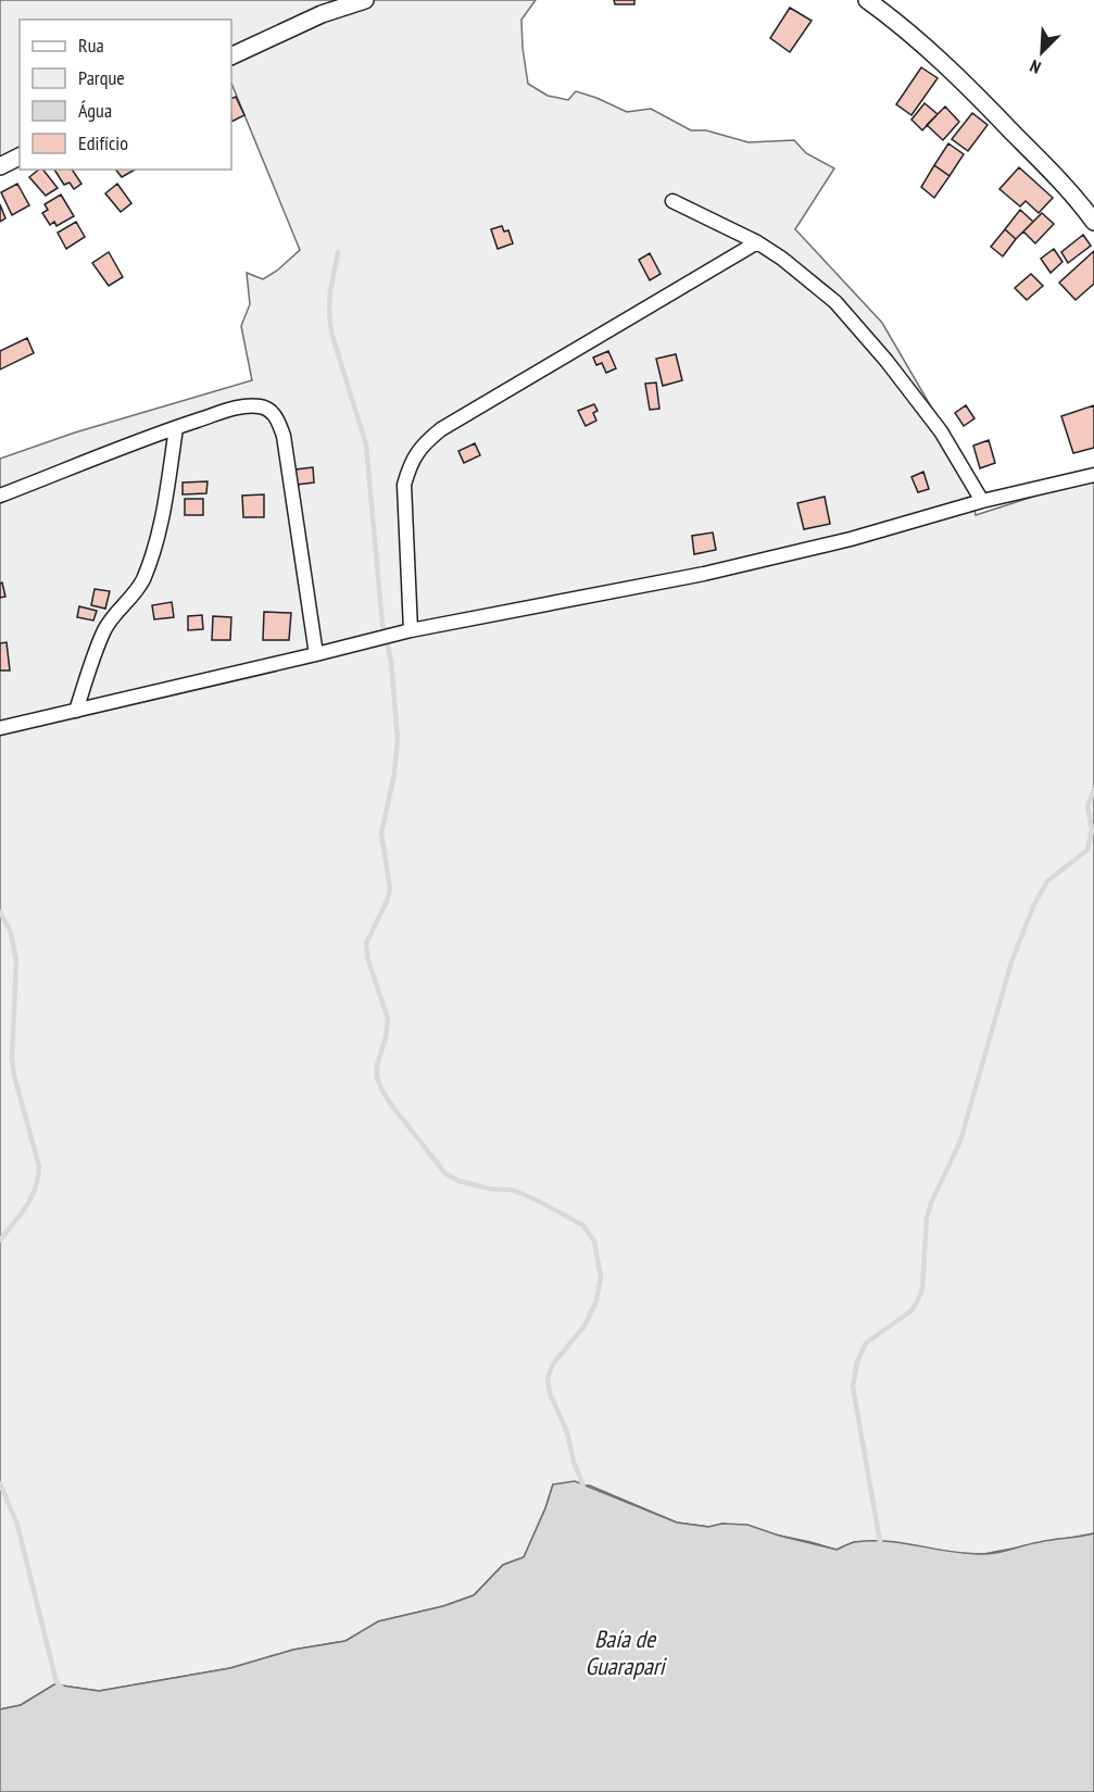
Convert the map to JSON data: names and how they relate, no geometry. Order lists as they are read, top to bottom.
{
  "water": ["Baía de Guarapari"],
  "legend": [
    "Rua",
    "Parque",
    "Água",
    "Edifício"
  ],
  "north": "bottom left"
}
